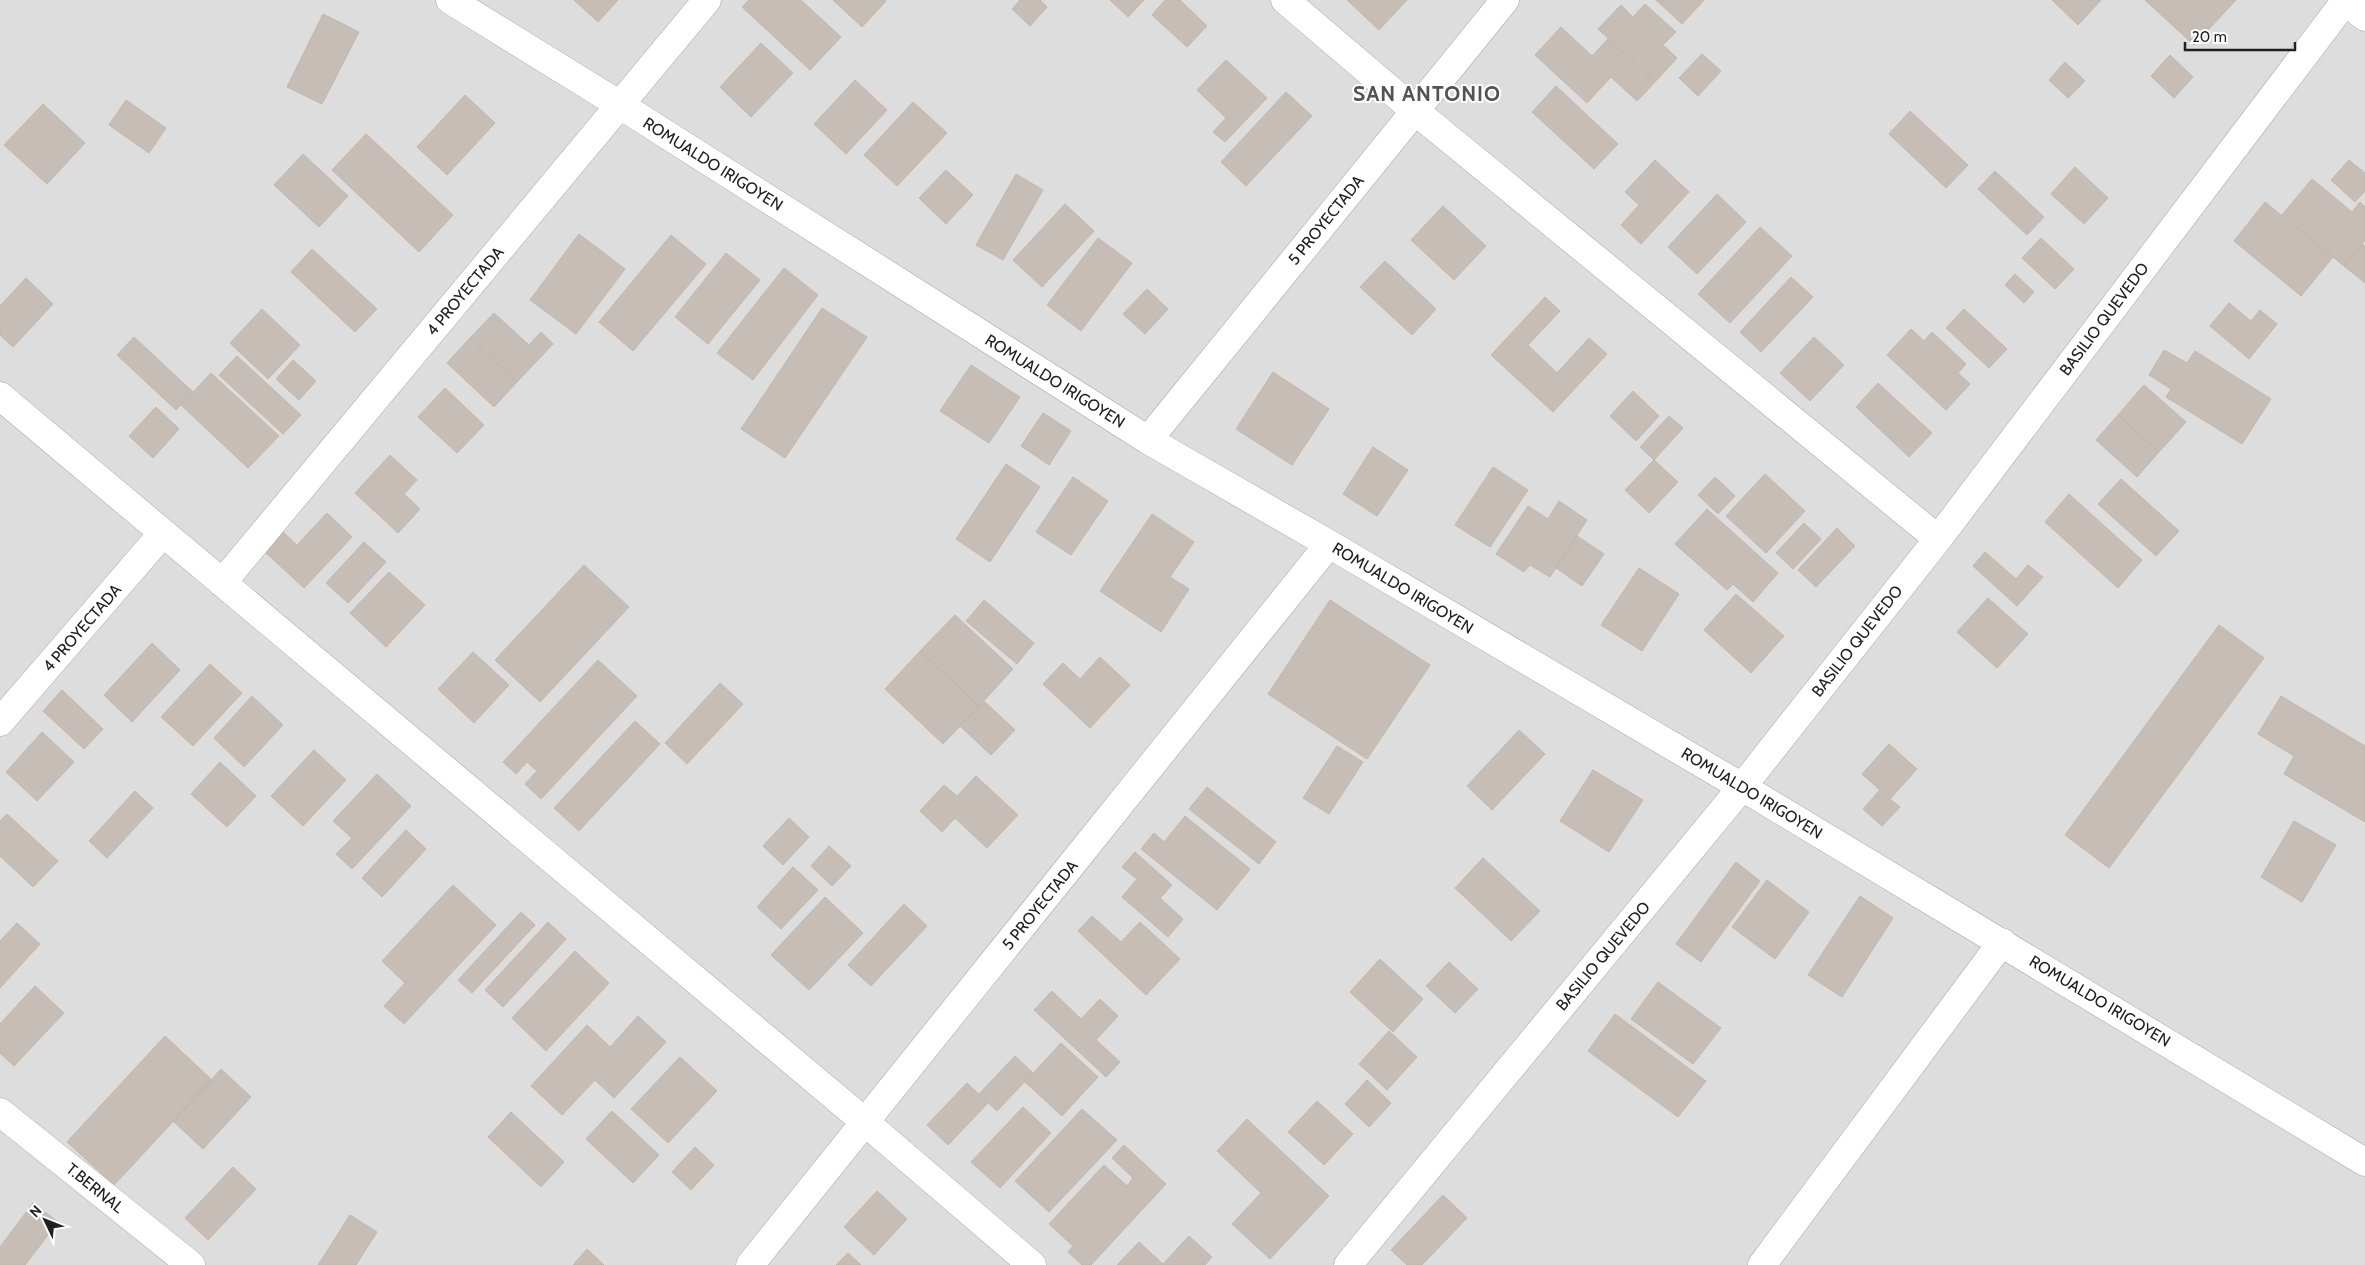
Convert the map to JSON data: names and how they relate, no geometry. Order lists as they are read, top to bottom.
{
  "streets": {
    "street": [
      "ROMUALDO IRIGOYEN",
      "5 PROYECTADA",
      "4 PROYECTADA",
      "BASILIO QUEVEDO",
      "T.BERNAL"
    ]
  },
  "crossings": [
    ["ROMUALDO IRIGOYEN", "5 PROYECTADA"],
    ["ROMUALDO IRIGOYEN", "4 PROYECTADA"],
    ["ROMUALDO IRIGOYEN", "BASILIO QUEVEDO"]
  ],
  "districts": ["SAN ANTONIO"],
  "scale_bar": "20 m",
  "north": "top left"
}
